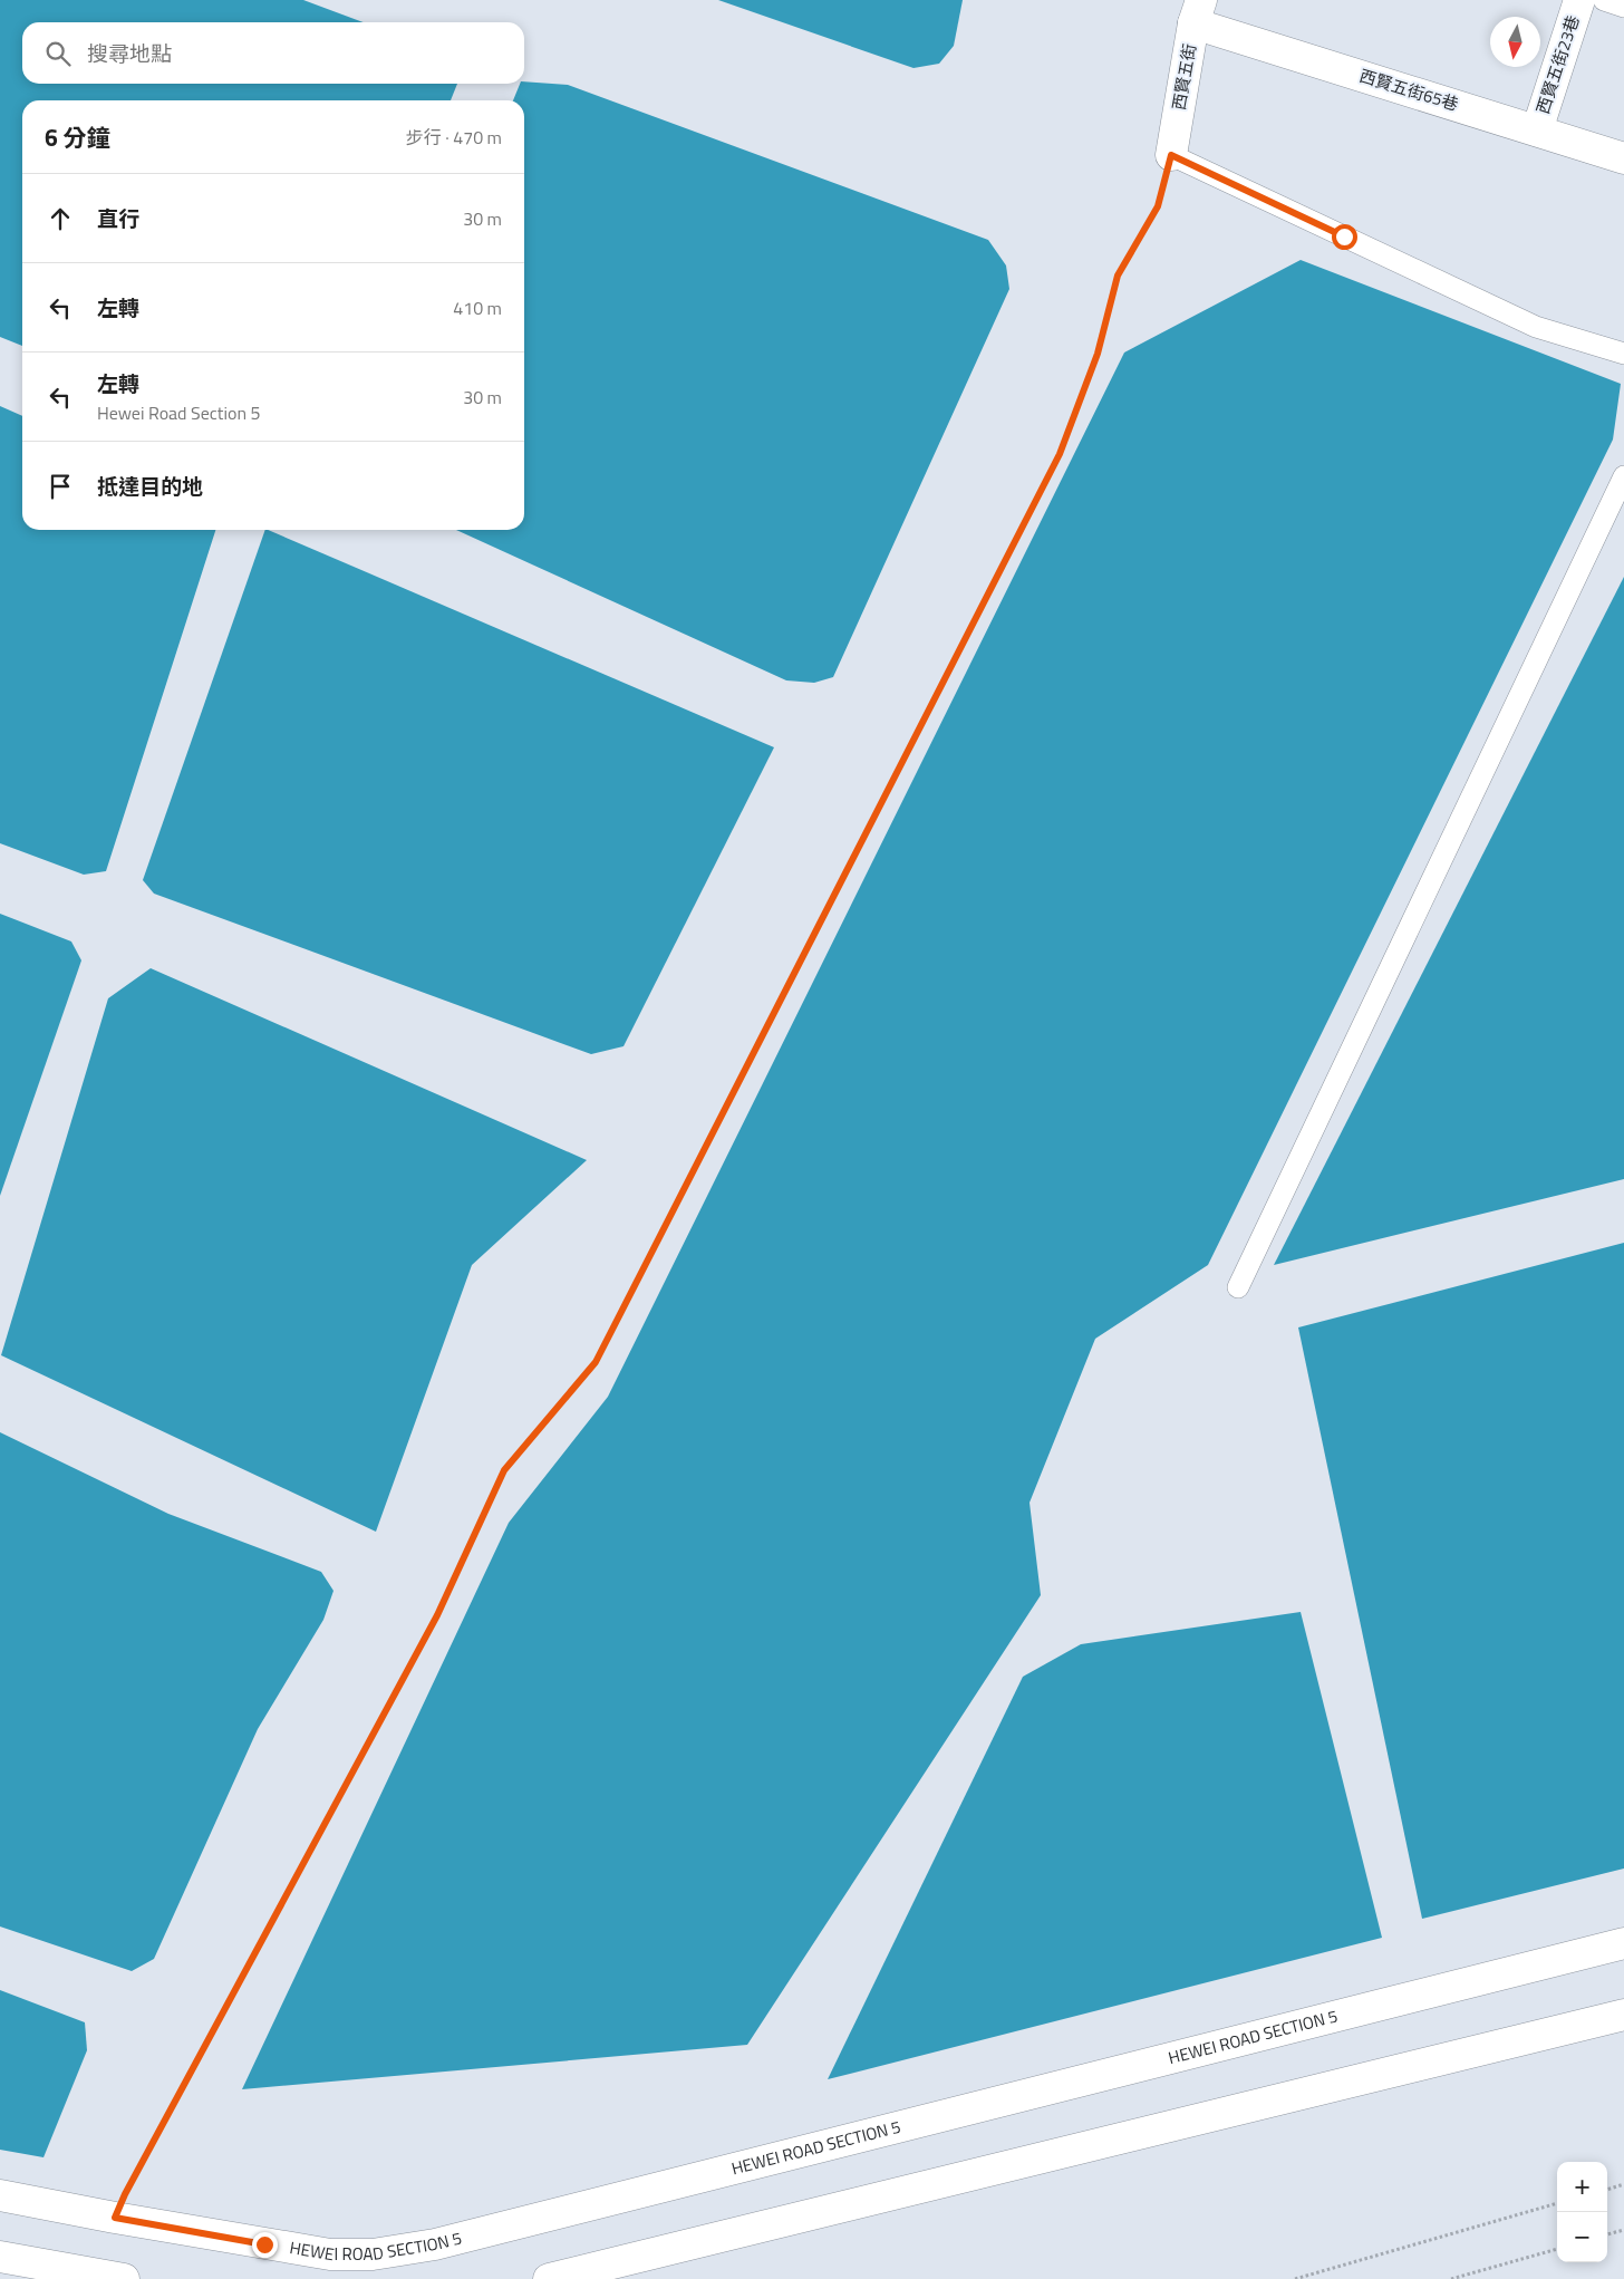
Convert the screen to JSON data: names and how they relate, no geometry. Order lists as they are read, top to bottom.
{
  "streets": {
    "street": [
      "西賢五街23巷",
      "西賢五街",
      "西賢五街65巷",
      "HEWEI ROAD SECTION 5"
    ]
  },
  "crossings": [
    ["西賢五街23巷", "西賢五街65巷"],
    ["西賢五街", "西賢五街65巷"]
  ],
  "north": "bottom",
  "page": {
    "search": "搜尋地點",
    "heading": ["6 分鐘", "步行 · 470 m"],
    "list": [
      ["直行", "30 m"],
      ["左轉", "410 m"],
      ["左轉", "Hewei Road Section 5", "30 m"],
      "抵達目的地"
    ],
    "map_buttons": ["+", "−"]
  }
}
